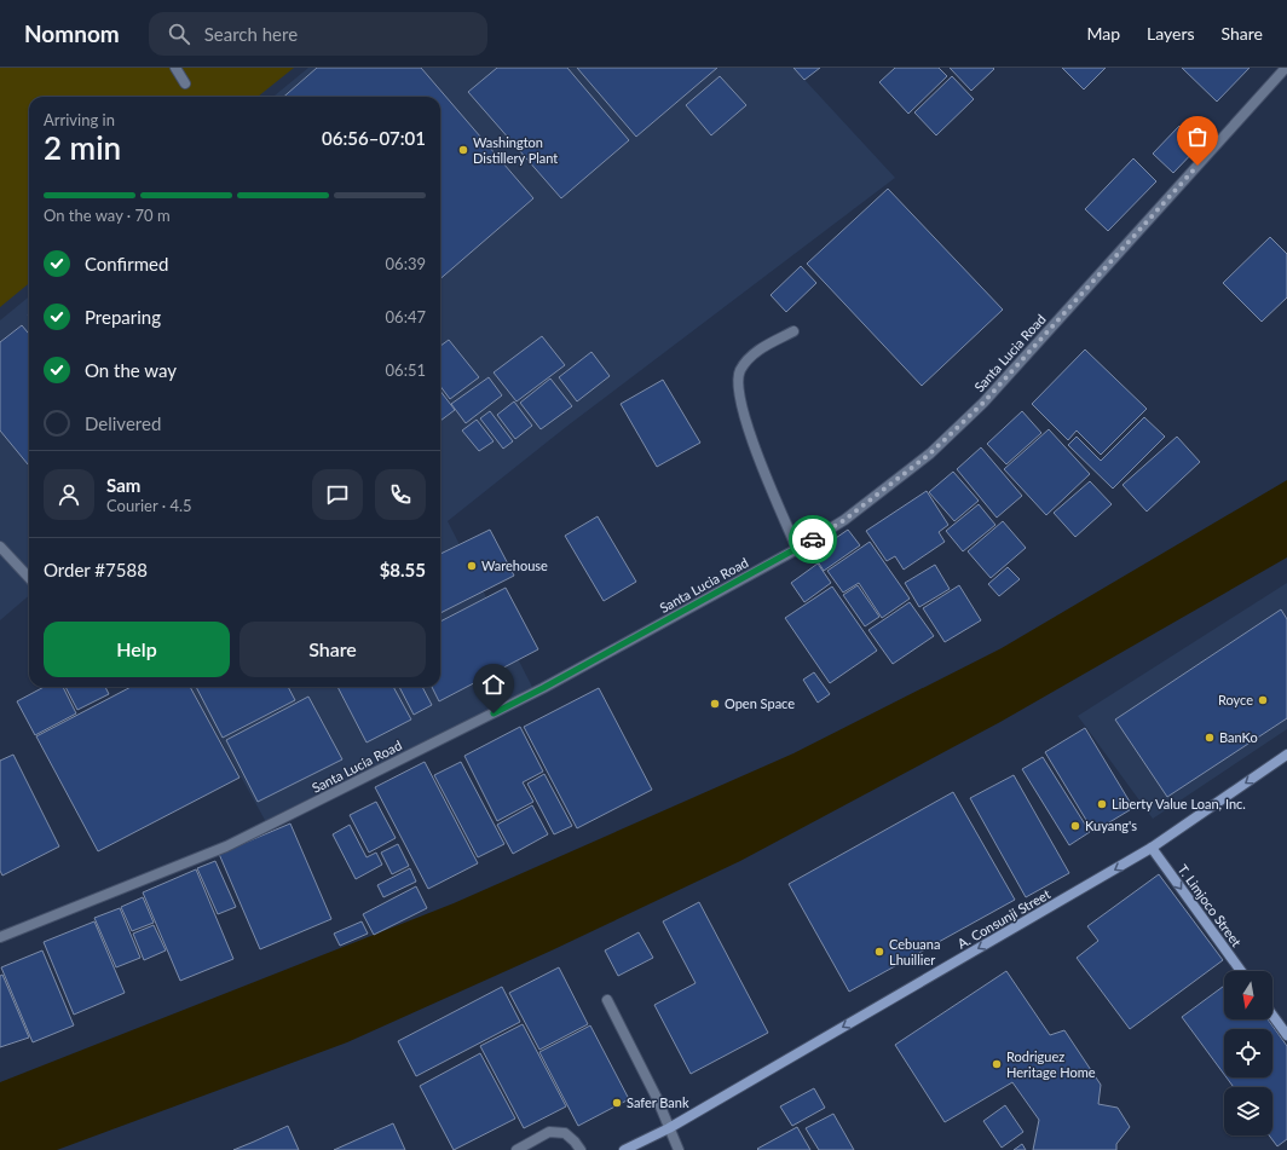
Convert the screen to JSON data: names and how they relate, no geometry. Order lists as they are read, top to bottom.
{
  "streets": {
    "main road": ["T. Limjoco Street", "A. Consunji Street"],
    "street": ["Santa Lucia Road"]
  },
  "crossings": [
    ["T. Limjoco Street", "A. Consunji Street"]
  ],
  "one_way": ["T. Limjoco Street", "A. Consunji Street"],
  "places": [
    "Washington Distillery Plant",
    "Warehouse",
    "Royce",
    "Open Space",
    "BanKo",
    "Liberty Value Loan, Inc.",
    "Kuyang's",
    "Cebuana Lhuillier",
    "Rodriguez Heritage Home",
    "Safer Bank"
  ],
  "north": "bottom",
  "page": {
    "header": "Nomnom",
    "search": "Search here",
    "nav": ["Map", "Layers", "Share"],
    "heading": ["2 min", "Arriving in", "06:56–07:01"],
    "panel": [
      "Sam",
      "Courier · 4.5",
      "Order #7588",
      "$8.55"
    ],
    "bar": "On the way · 70 m",
    "list": [
      ["Confirmed", "06:39"],
      ["Preparing", "06:47"],
      ["On the way", "06:51"],
      "Delivered"
    ],
    "buttons": ["Help", "Share"]
  }
}
